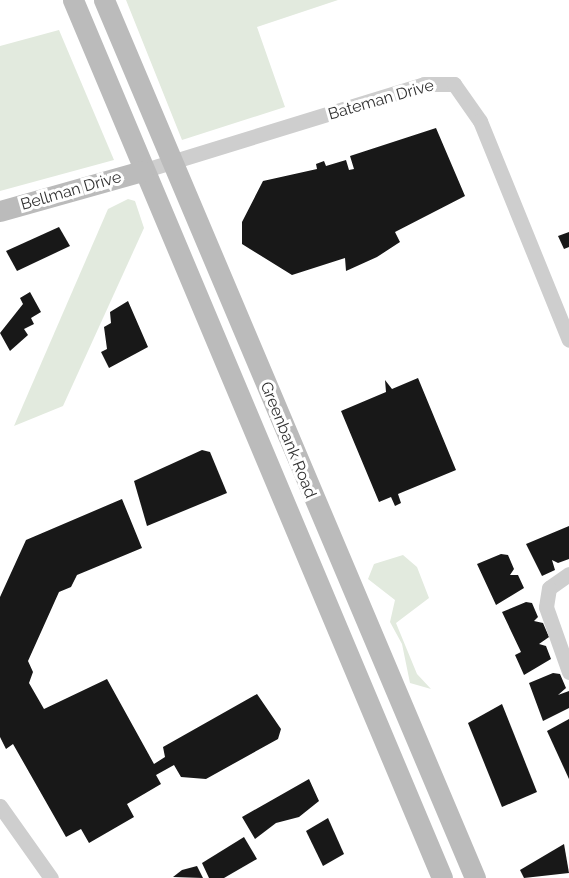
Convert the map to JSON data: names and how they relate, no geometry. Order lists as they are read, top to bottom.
{
  "streets": {
    "main road": ["Bellman Drive", "Greenbank Road"],
    "street": ["Bateman Drive"]
  },
  "crossings": [
    ["Bateman Drive", "Bellman Drive"],
    ["Bateman Drive", "Greenbank Road"],
    ["Bellman Drive", "Greenbank Road"]
  ]
}
